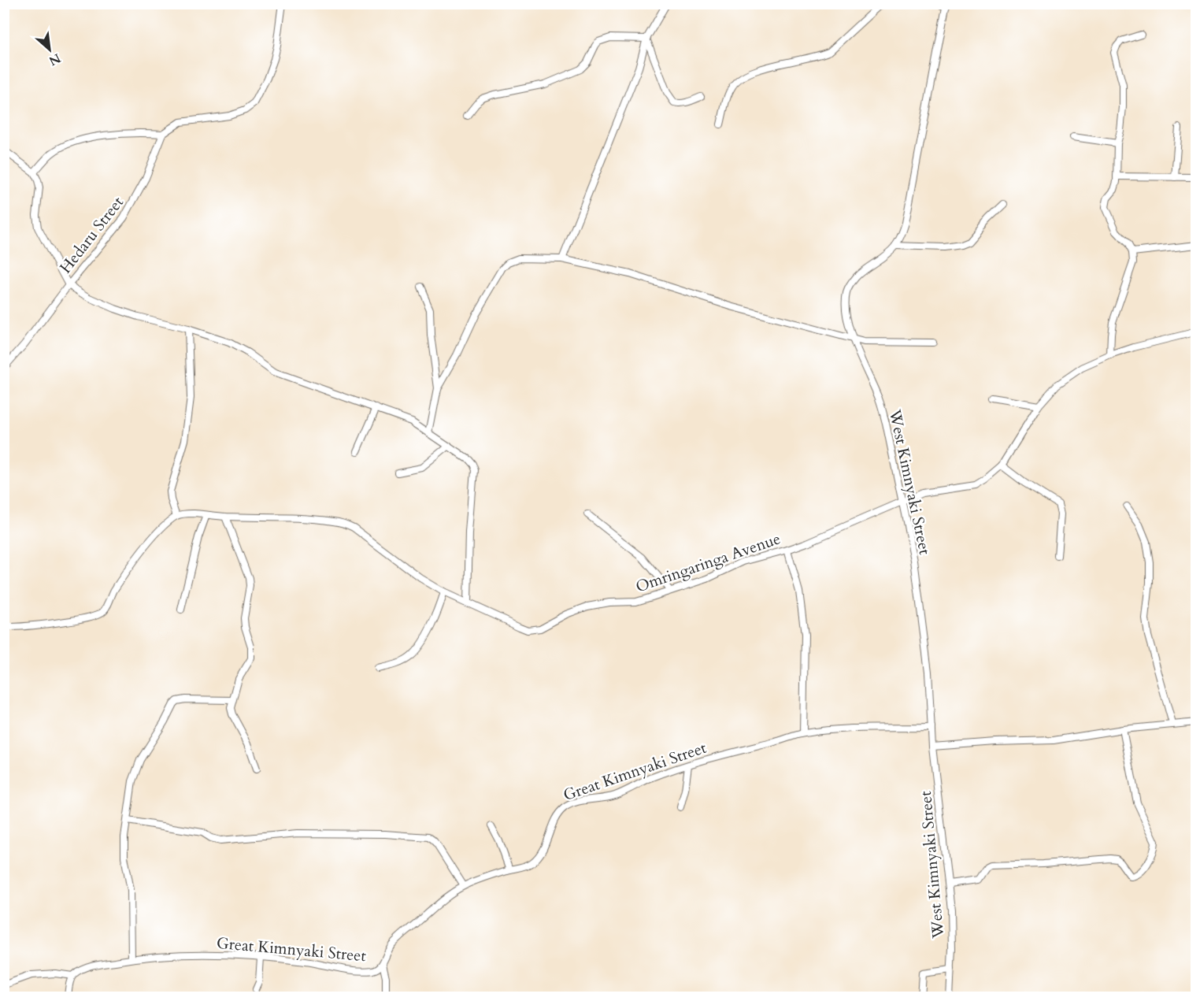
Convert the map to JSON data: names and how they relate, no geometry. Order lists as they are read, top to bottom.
{
  "streets": {
    "street": [
      "Hedaru Street",
      "West Kimnyaki Street",
      "Omringaringa Avenue",
      "Great Kimnyaki Street"
    ]
  },
  "crossings": [
    ["West Kimnyaki Street", "Omringaringa Avenue"],
    ["West Kimnyaki Street", "Great Kimnyaki Street"]
  ],
  "north": "bottom right"
}
